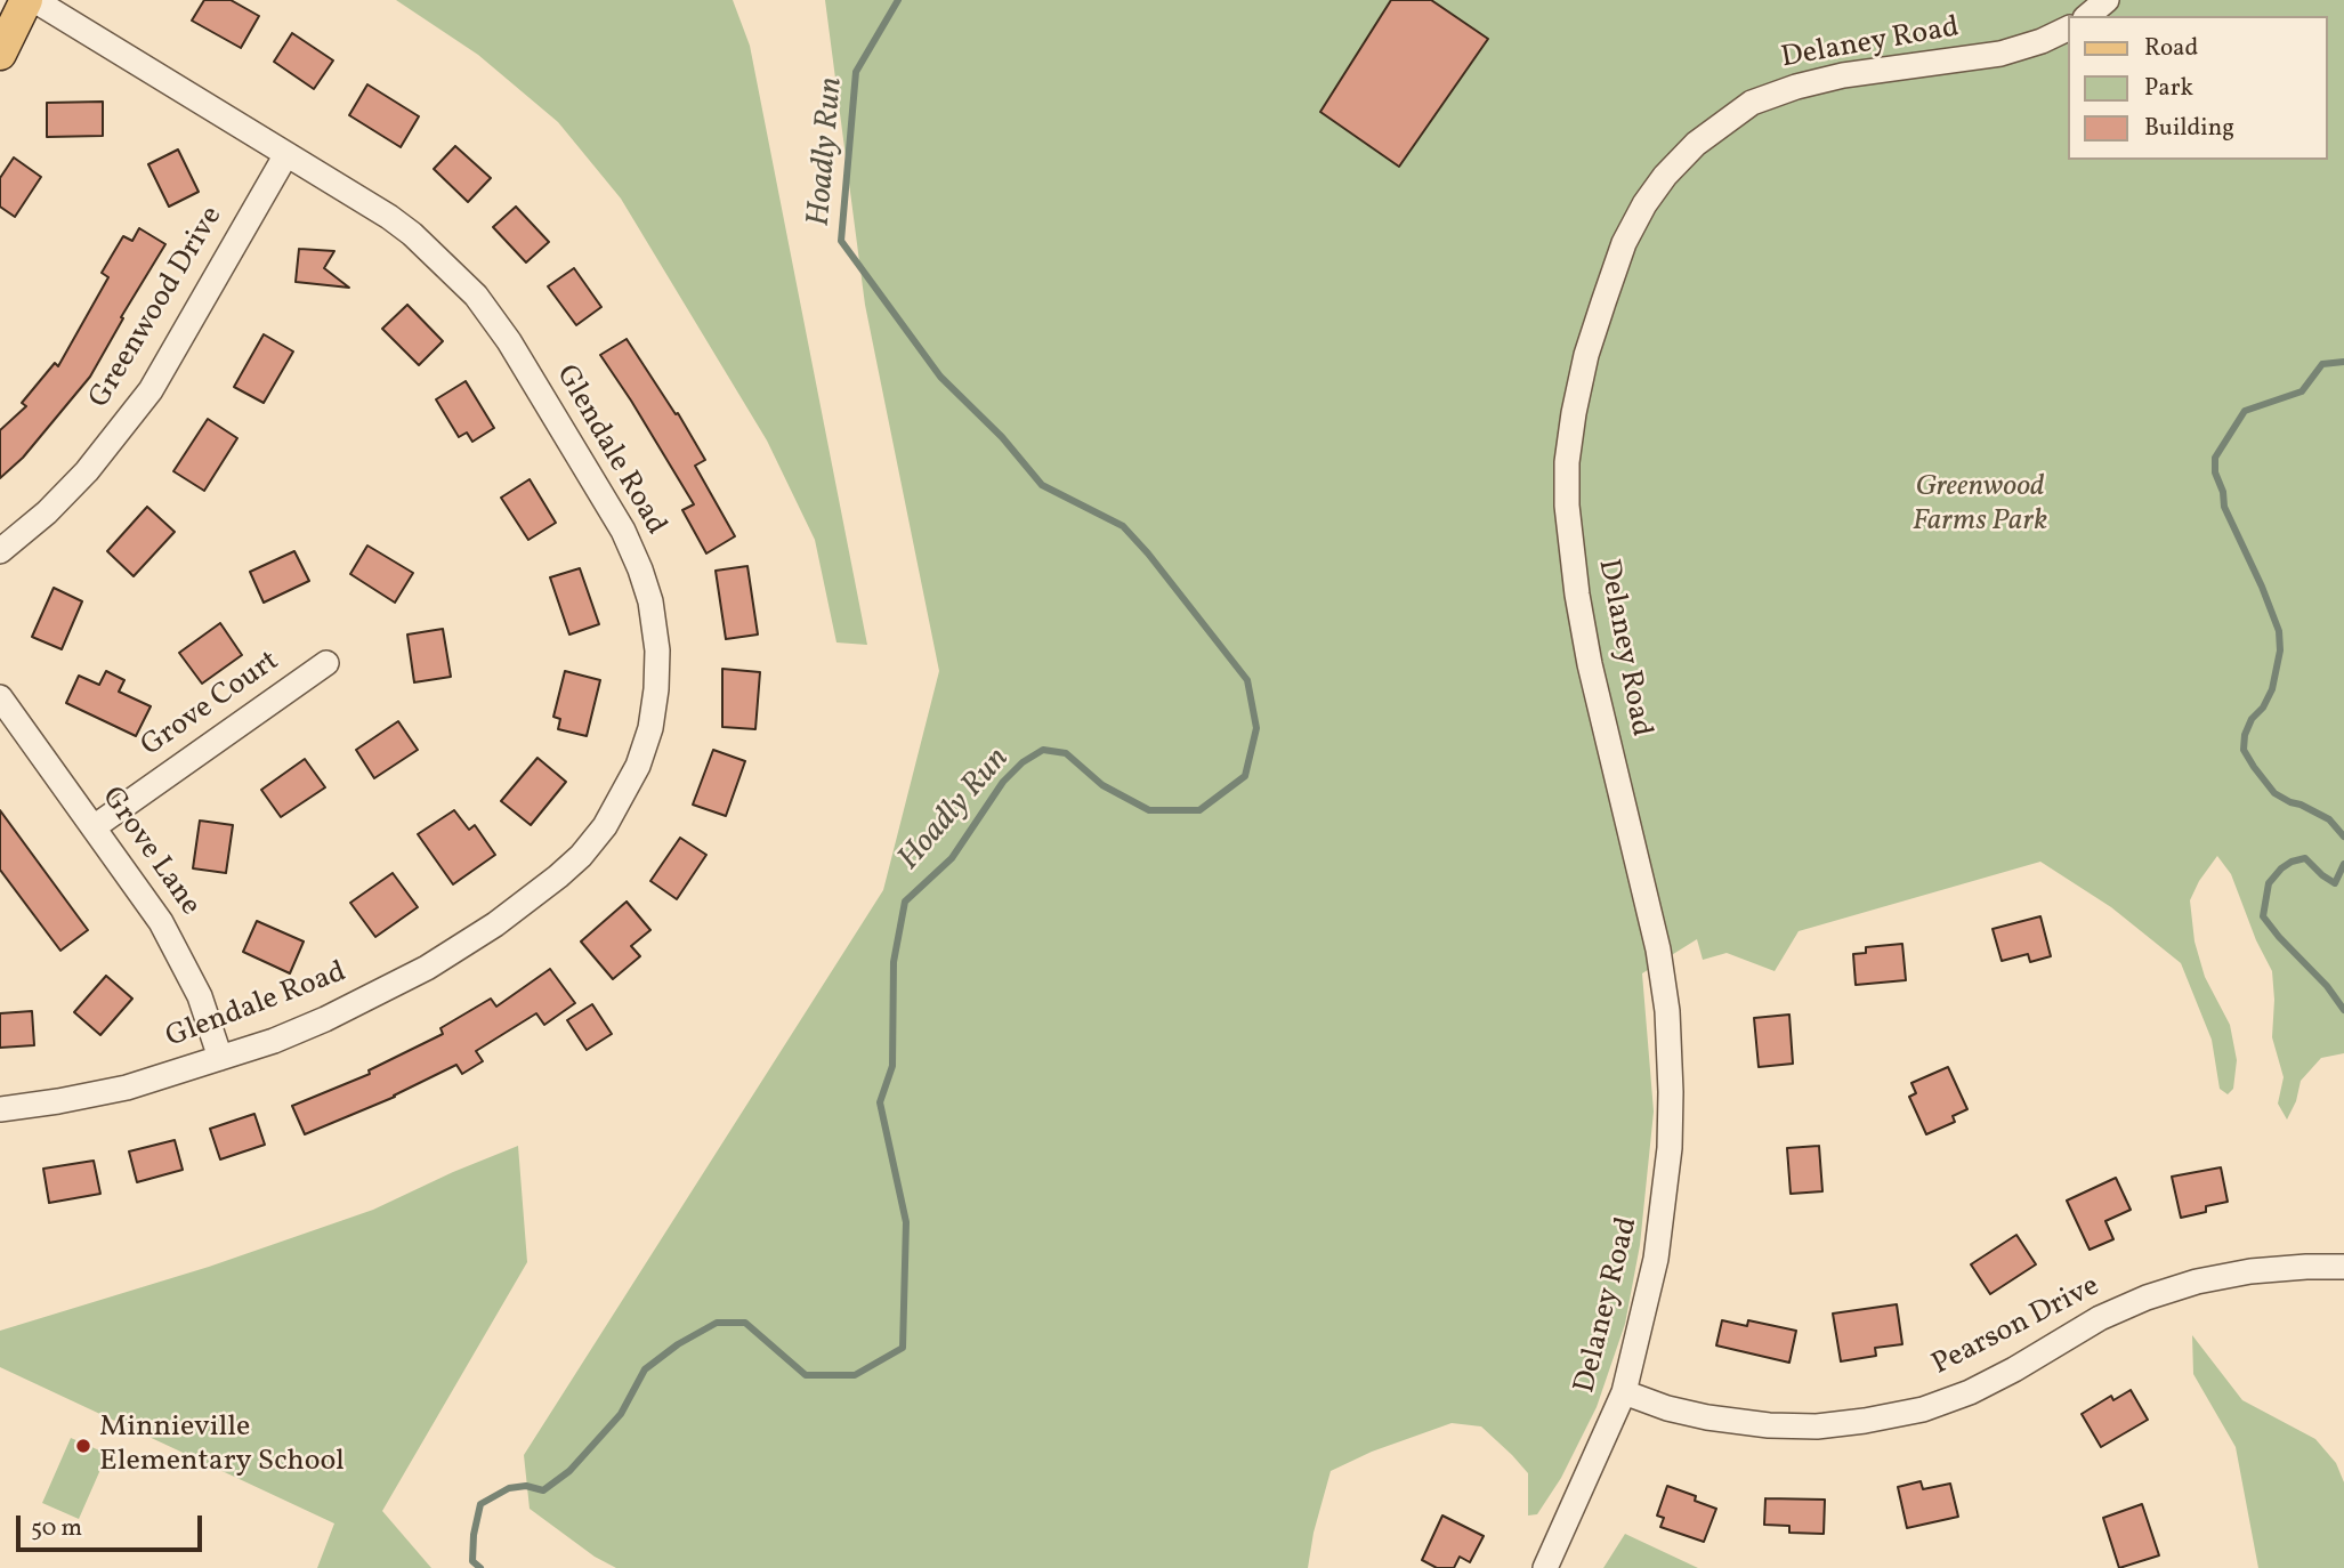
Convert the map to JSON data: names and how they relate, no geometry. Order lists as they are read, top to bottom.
{
  "streets": {
    "street": [
      "Delaney Road",
      "Greenwood Drive",
      "Glendale Road",
      "Grove Court",
      "Grove Lane",
      "Pearson Drive"
    ]
  },
  "crossings": [
    ["Delaney Road", "Pearson Drive"],
    ["Greenwood Drive", "Glendale Road"],
    ["Glendale Road", "Grove Lane"],
    ["Grove Court", "Grove Lane"]
  ],
  "water": ["Hoadly Run"],
  "parks": ["Greenwood Farms Park"],
  "places": ["Minnieville Elementary School"],
  "legend": ["Road", "Park", "Building"],
  "scale_bar": "50 m"
}
